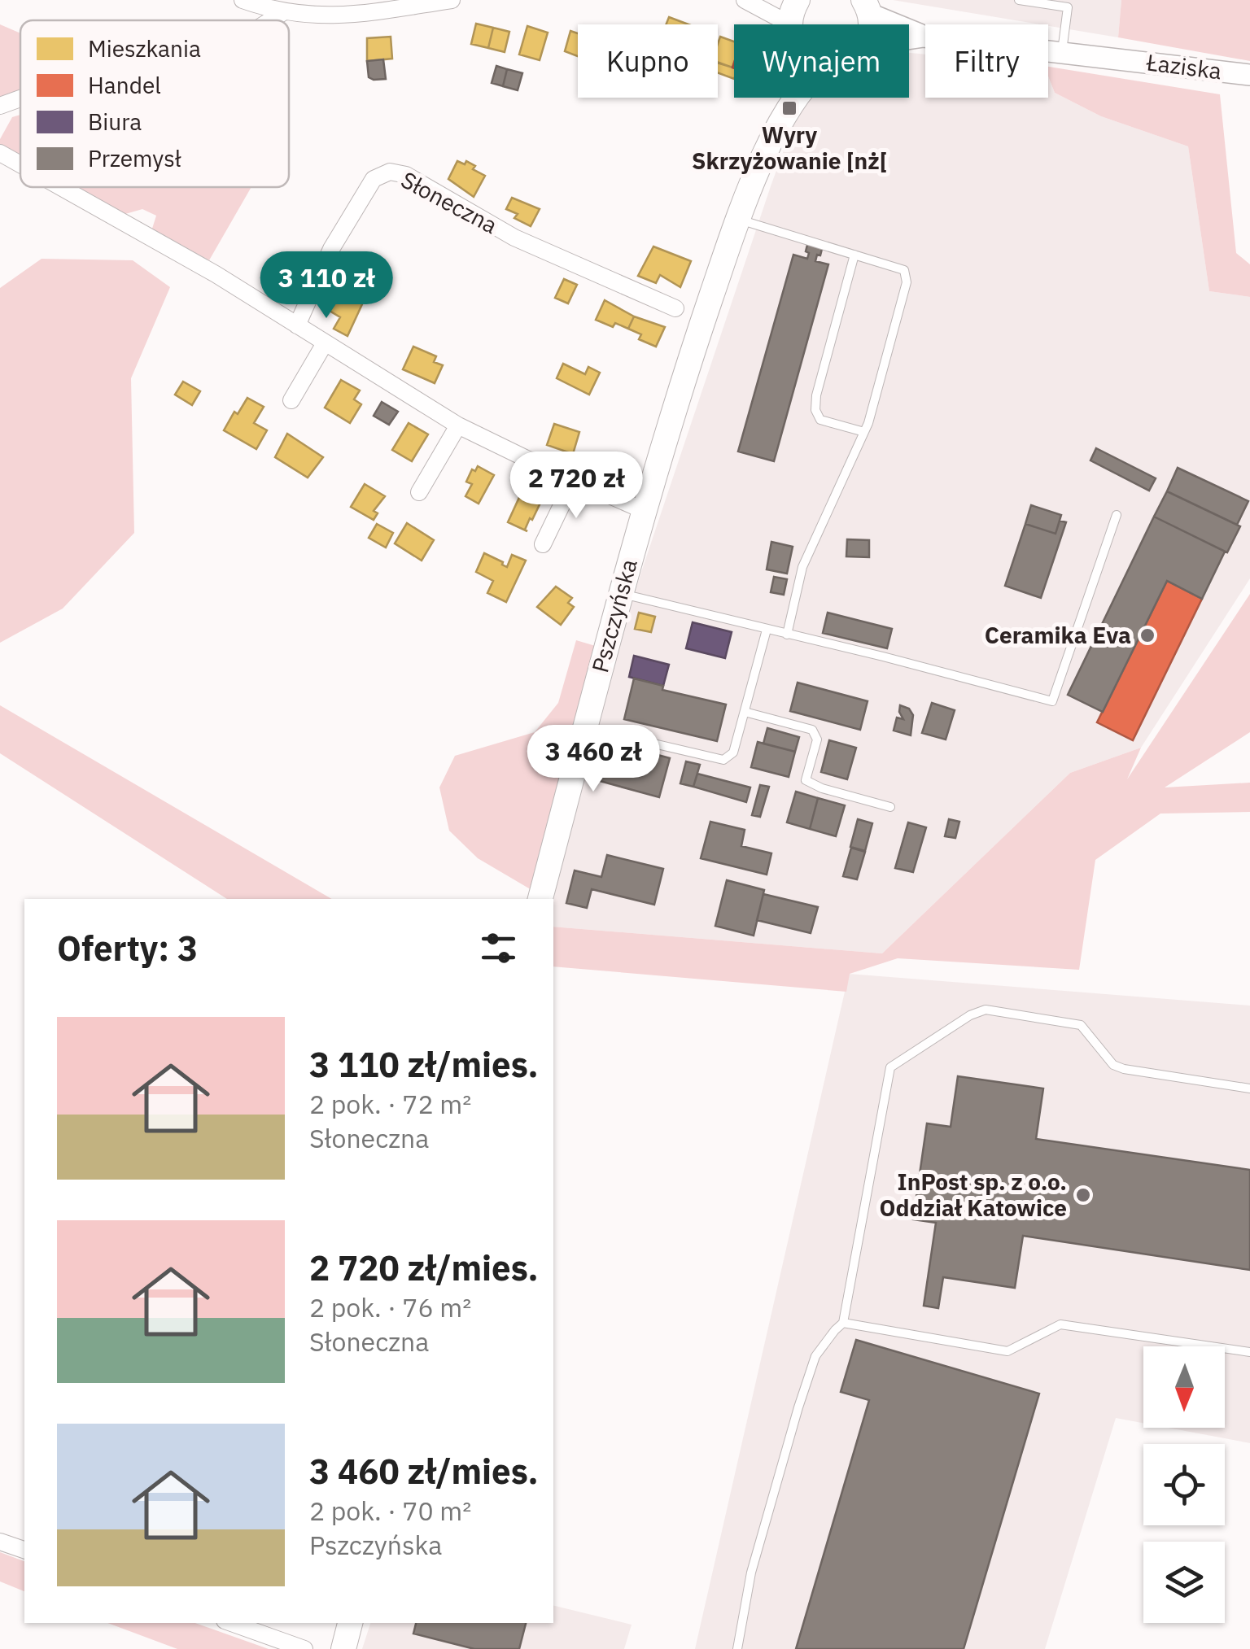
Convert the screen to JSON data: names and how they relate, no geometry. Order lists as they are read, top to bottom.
{
  "streets": {
    "main road": ["Pszczyńska"],
    "street": ["Łaziska", "Słoneczna"]
  },
  "places": {
    "transit": ["Wyry Skrzyżowanie [nż["],
    "other": ["Ceramika Eva", "InPost sp. z o.o. Oddział Katowice"]
  },
  "legend": [
    "Mieszkania",
    "Handel",
    "Biura",
    "Przemysł"
  ],
  "north": "bottom",
  "page": {
    "chip": ["Kupno", "Wynajem", "Filtry"],
    "price": ["3 110 zł", "2 720 zł", "3 460 zł"],
    "heading": "Oferty: 3",
    "list": [
      {
        "name": "3 110 zł/mies.",
        "note": "2 pok. · 72 m² · Słoneczna"
      },
      {
        "name": "2 720 zł/mies.",
        "note": "2 pok. · 76 m² · Słoneczna"
      },
      {
        "name": "3 460 zł/mies.",
        "note": "2 pok. · 70 m² · Pszczyńska"
      }
    ]
  }
}
